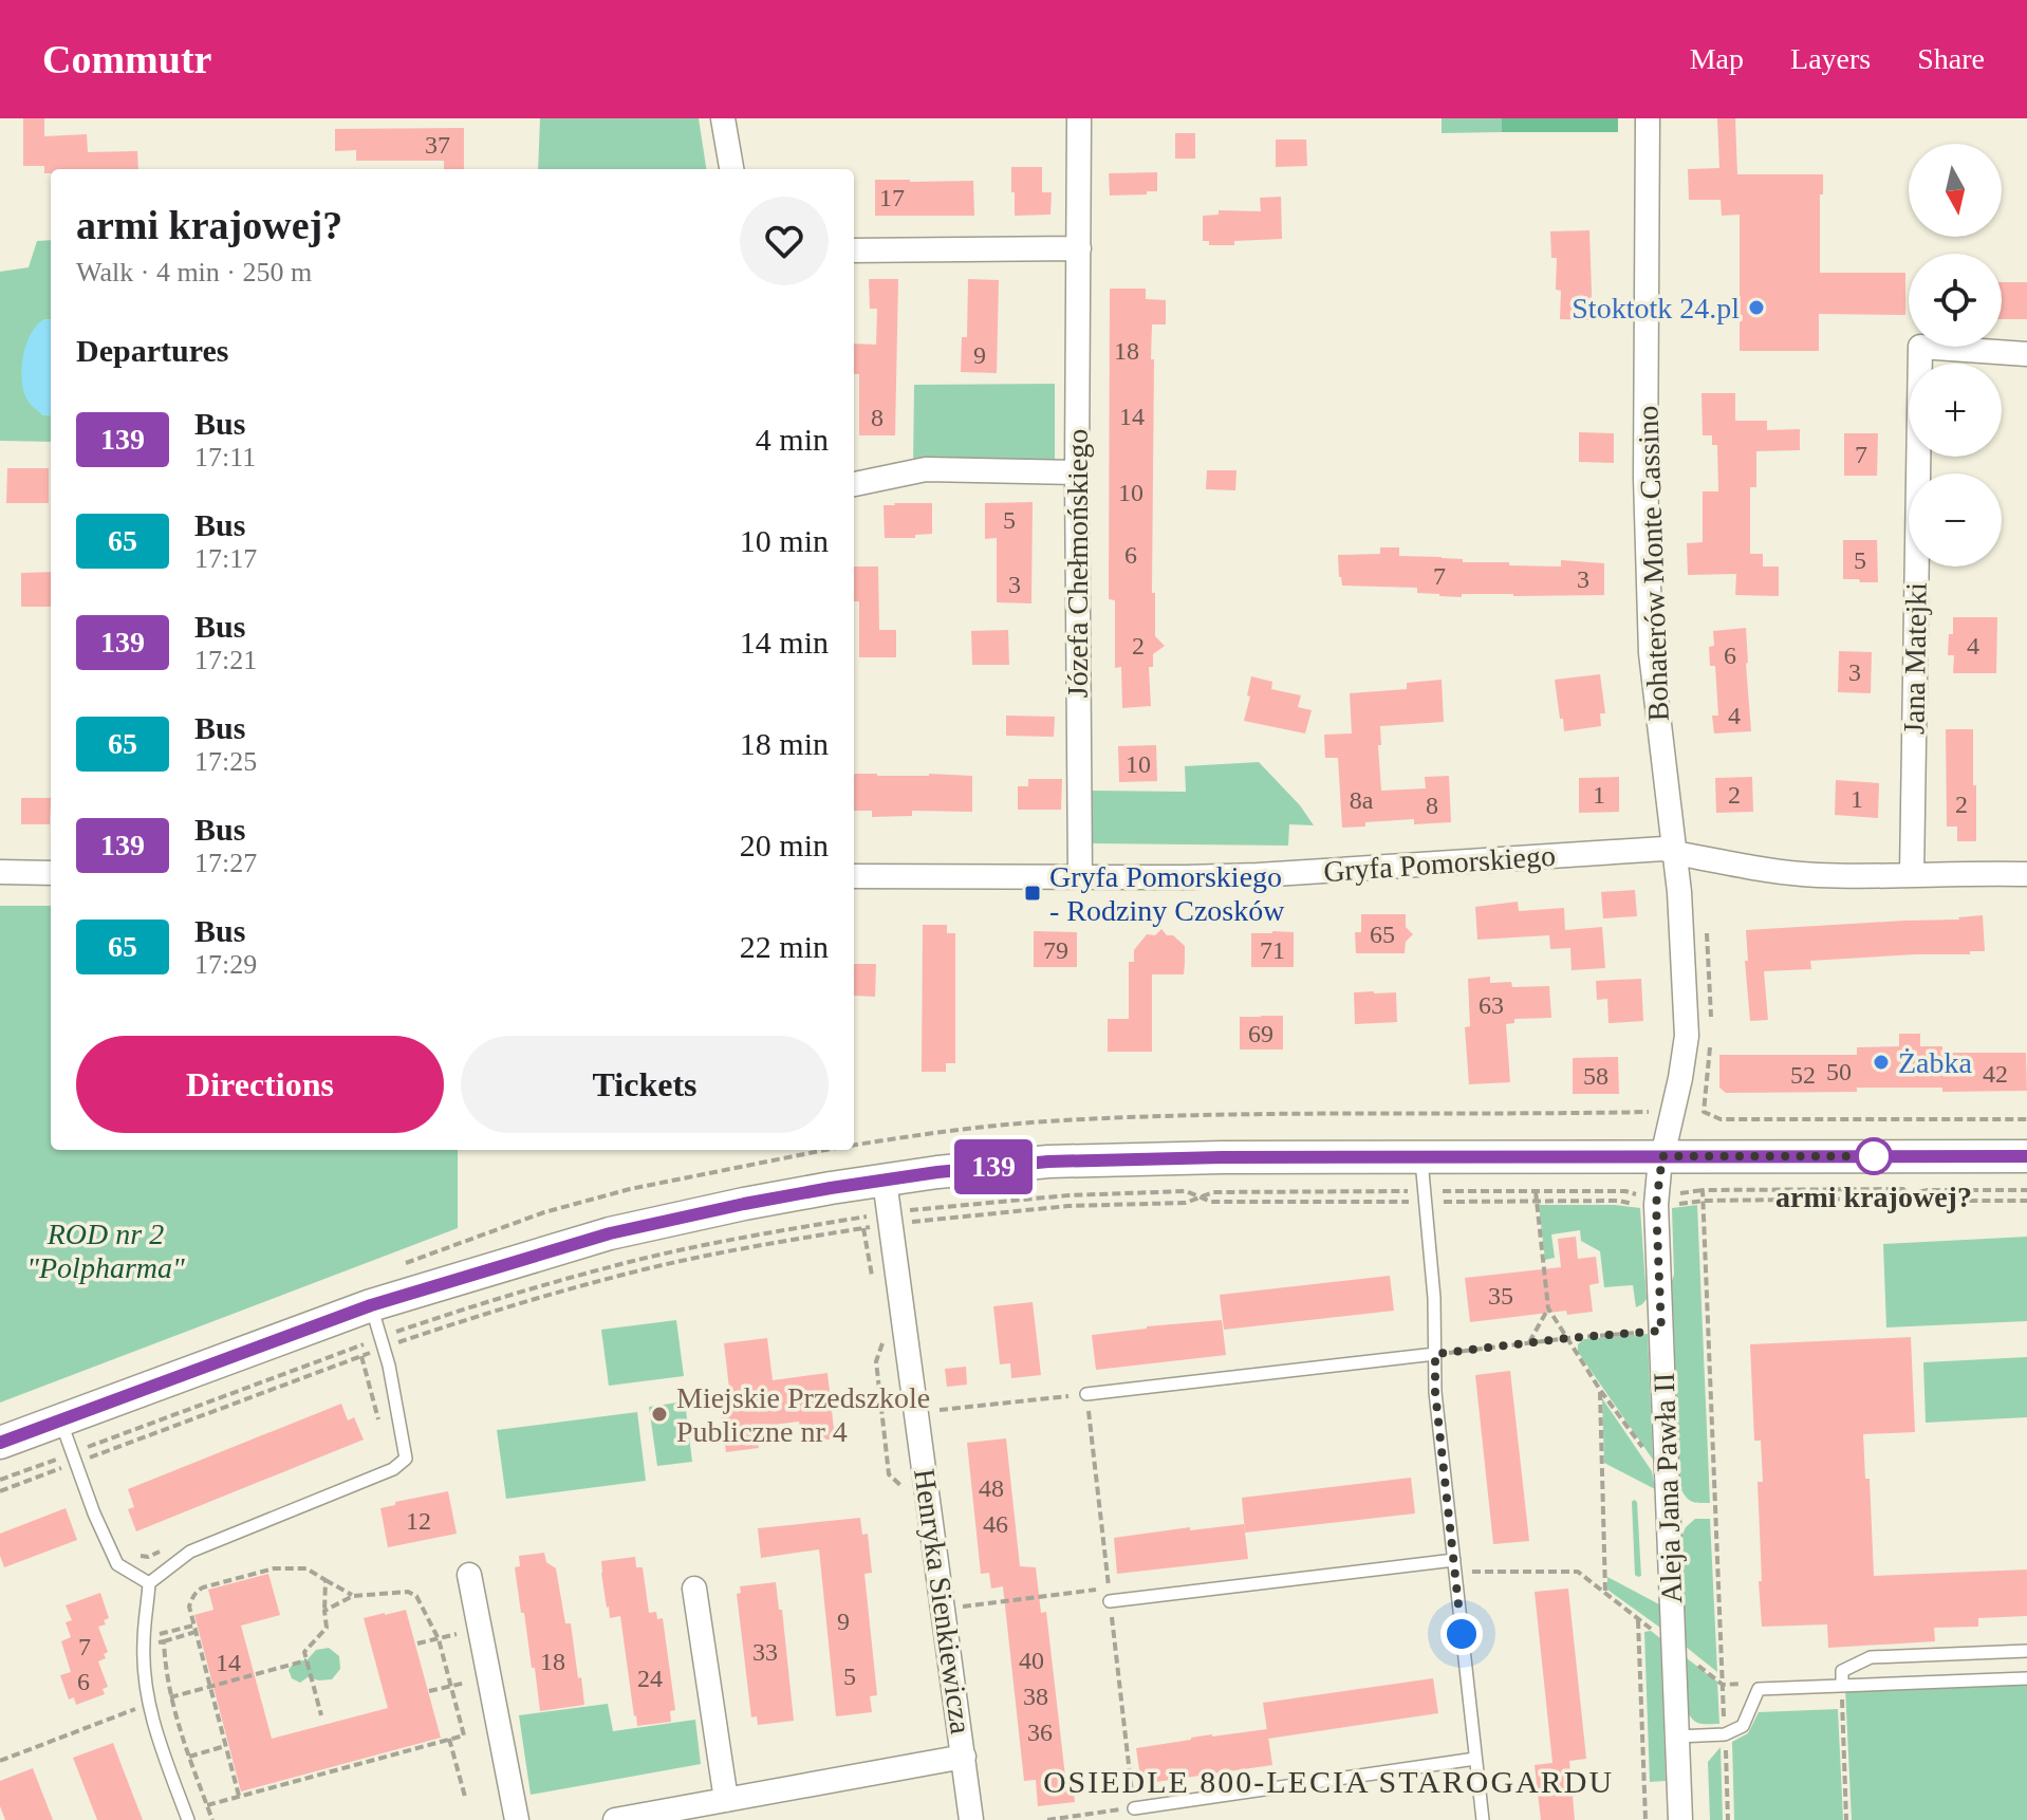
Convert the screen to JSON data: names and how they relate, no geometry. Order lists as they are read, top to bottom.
{
  "streets": {
    "street": [
      "Józefa Chełmońskiego",
      "Bohaterów Monte Cassino",
      "Jana Matejki",
      "Gryfa Pomorskiego",
      "Aleja Jana Pawła II",
      "Henryka Sienkiewicza"
    ]
  },
  "crossings": [
    ["Józefa Chełmońskiego", "Gryfa Pomorskiego"],
    ["Bohaterów Monte Cassino", "Gryfa Pomorskiego"],
    ["Bohaterów Monte Cassino", "Aleja Jana Pawła II"],
    ["Jana Matejki", "Gryfa Pomorskiego"]
  ],
  "districts": ["OSIEDLE 800-LECIA STAROGARDU"],
  "parks": ["ROD nr 2 \"Polpharma\""],
  "places": {
    "other": [
      "Stoktotk 24.pl",
      "Żabka",
      "armi krajowej?",
      "Miejskie Przedszkole Publiczne nr 4"
    ],
    "transit": ["Gryfa Pomorskiego - Rodziny Czosków"]
  },
  "lines": ["bus line 139"],
  "house_numbers": [
    "37",
    "17",
    "18",
    "9",
    "14",
    "8",
    "7",
    "10",
    "5",
    "6",
    "5",
    "7",
    "3",
    "3",
    "2",
    "4",
    "6",
    "3",
    "4",
    "10",
    "1",
    "2",
    "1",
    "8a",
    "2",
    "8",
    "65",
    "79",
    "71",
    "63",
    "69",
    "50",
    "42",
    "52",
    "58",
    "35",
    "48",
    "12",
    "46",
    "9",
    "7",
    "33",
    "40",
    "18",
    "14",
    "5",
    "24",
    "6",
    "38",
    "36"
  ],
  "north": "bottom",
  "page": {
    "header": "Commutr",
    "nav": ["Map", "Layers", "Share"],
    "on_map": "139",
    "map_buttons": ["+", "−"],
    "heading": [
      ["armi krajowej?", "Walk · 4 min · 250 m"],
      "Departures"
    ],
    "list": [
      {
        "mark": "139",
        "name": "Bus",
        "note": "17:11",
        "value": "4 min"
      },
      {
        "mark": "65",
        "name": "Bus",
        "note": "17:17",
        "value": "10 min"
      },
      {
        "mark": "139",
        "name": "Bus",
        "note": "17:21",
        "value": "14 min"
      },
      {
        "mark": "65",
        "name": "Bus",
        "note": "17:25",
        "value": "18 min"
      },
      {
        "mark": "139",
        "name": "Bus",
        "note": "17:27",
        "value": "20 min"
      },
      {
        "mark": "65",
        "name": "Bus",
        "note": "17:29",
        "value": "22 min"
      }
    ],
    "buttons": ["Directions", "Tickets"]
  }
}
